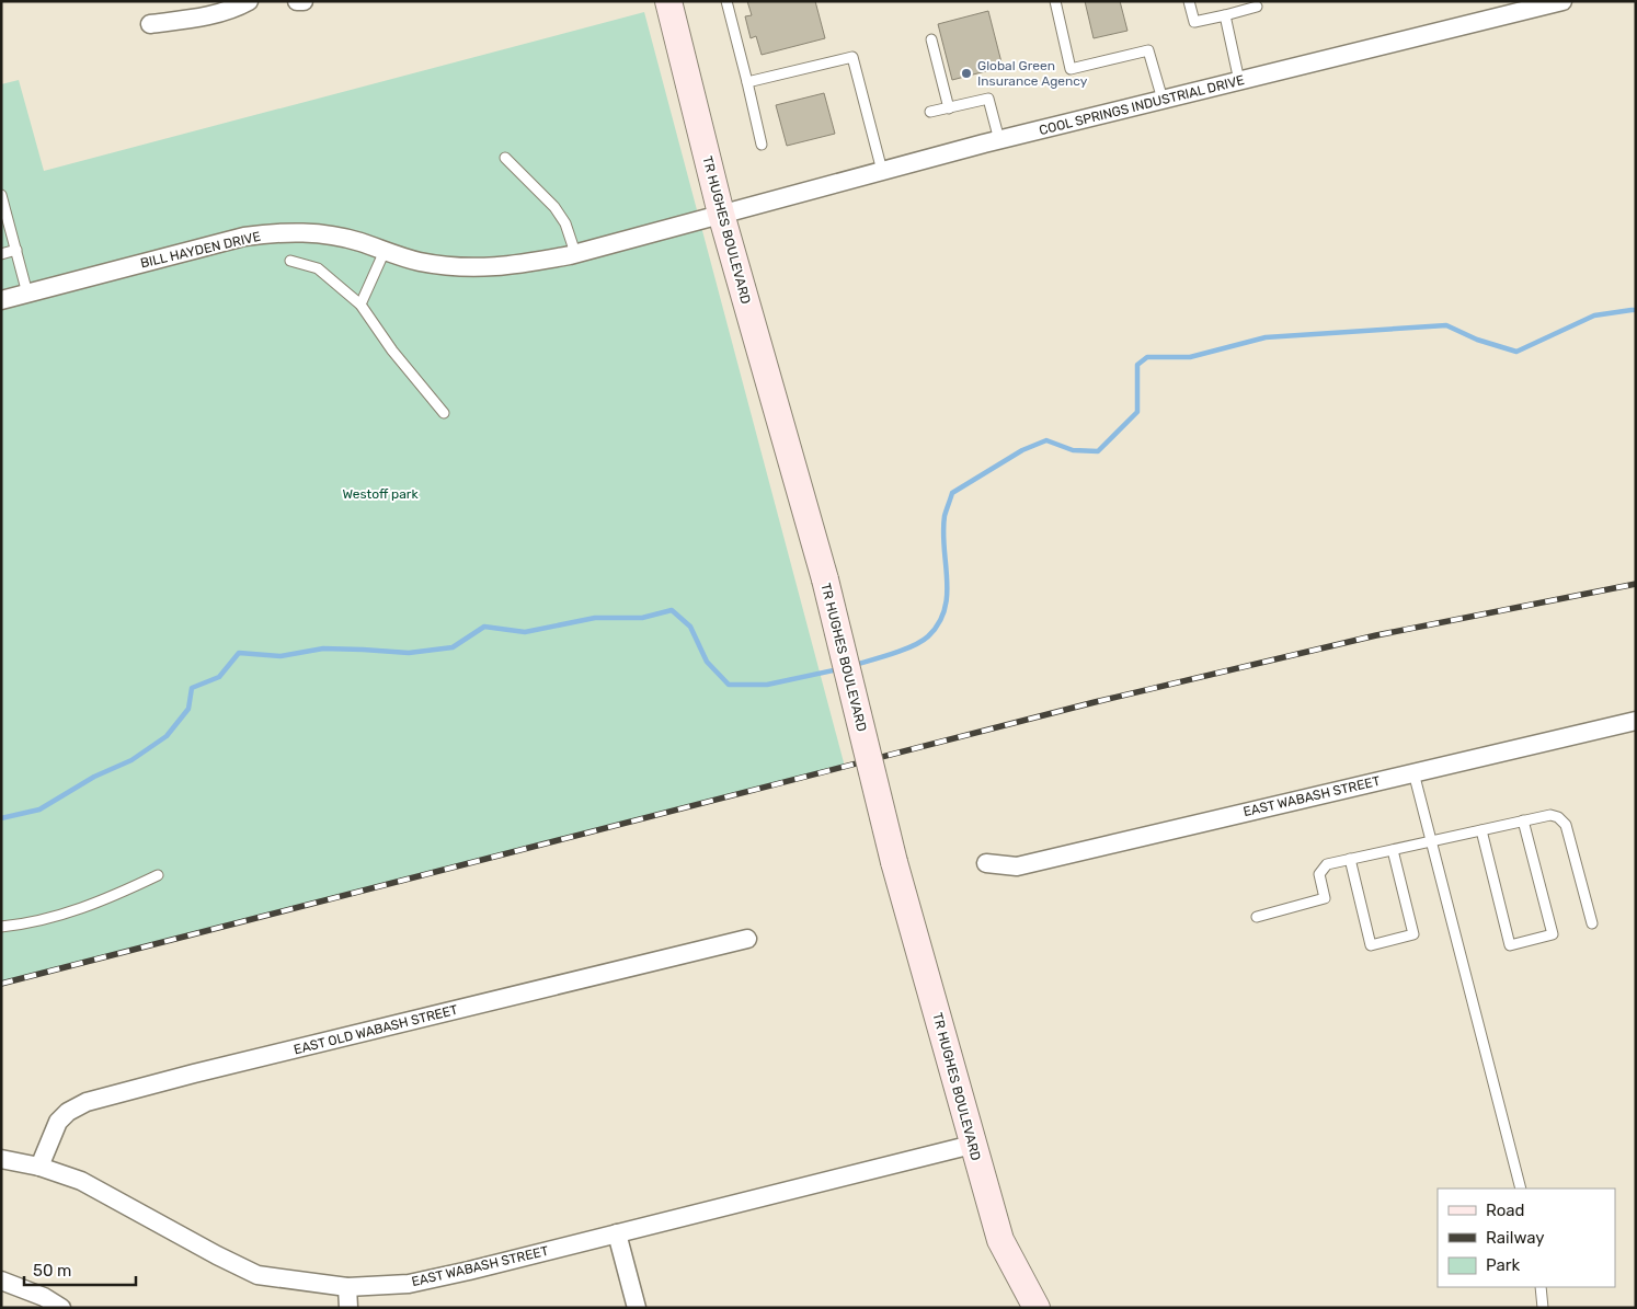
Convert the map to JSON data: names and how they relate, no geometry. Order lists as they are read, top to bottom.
{
  "streets": {
    "main road": ["TR HUGHES BOULEVARD"],
    "street": [
      "COOL SPRINGS INDUSTRIAL DRIVE",
      "BILL HAYDEN DRIVE",
      "EAST WABASH STREET",
      "EAST OLD WABASH STREET"
    ]
  },
  "crossings": [
    ["COOL SPRINGS INDUSTRIAL DRIVE", "TR HUGHES BOULEVARD"],
    ["COOL SPRINGS INDUSTRIAL DRIVE", "BILL HAYDEN DRIVE"],
    ["TR HUGHES BOULEVARD", "BILL HAYDEN DRIVE"],
    ["TR HUGHES BOULEVARD", "EAST WABASH STREET"],
    ["EAST WABASH STREET", "EAST OLD WABASH STREET"]
  ],
  "parks": ["Westoff park"],
  "places": ["Global Green Insurance Agency"],
  "legend": ["Road", "Railway", "Park"],
  "scale_bar": "50 m"
}
